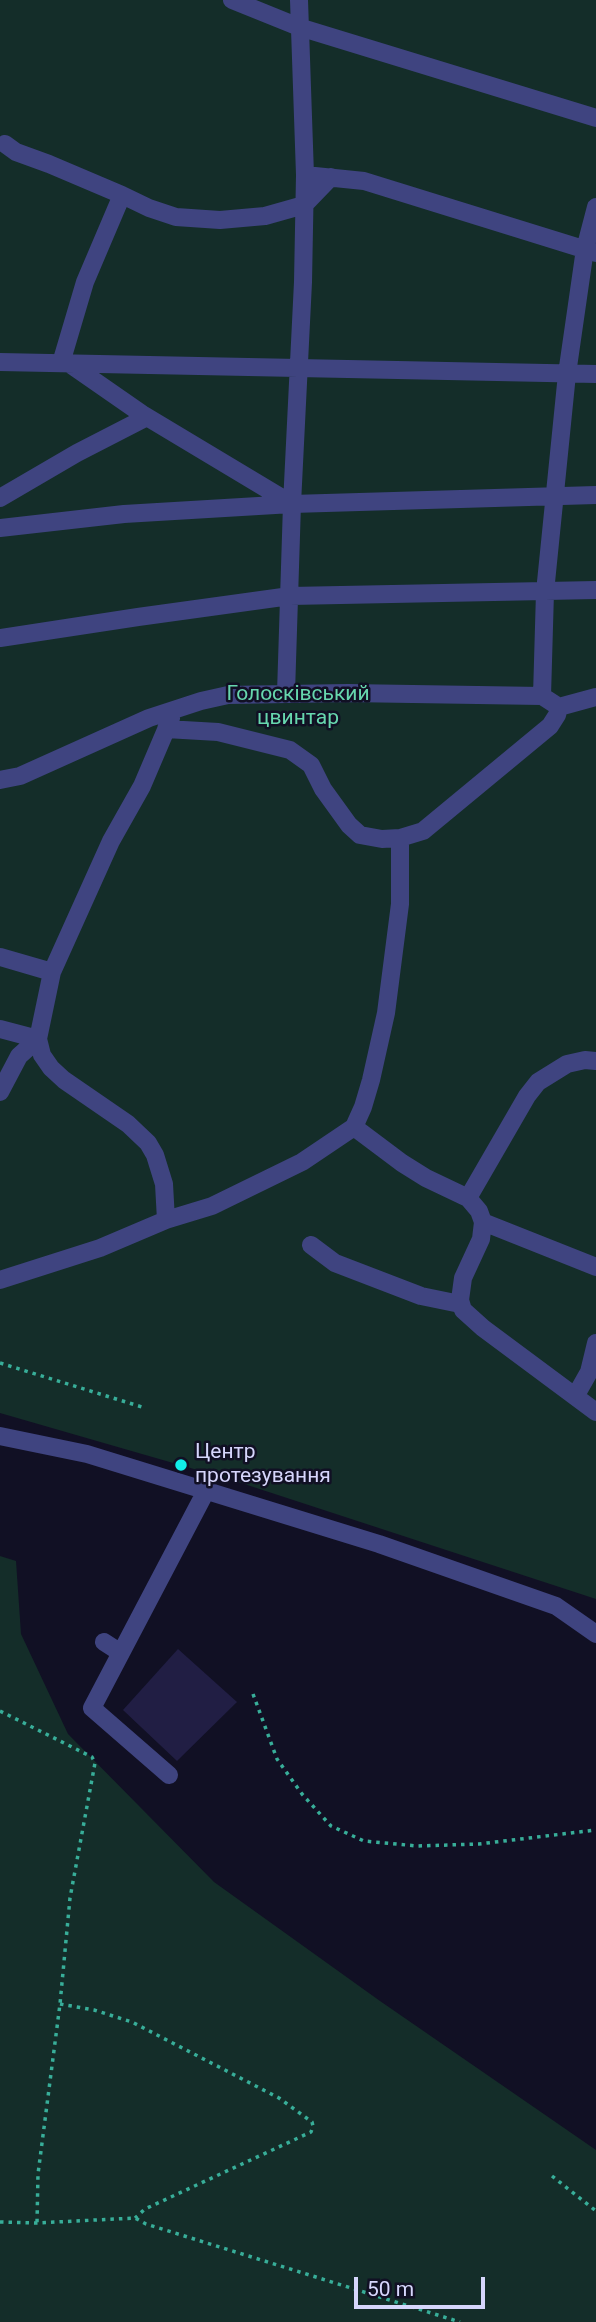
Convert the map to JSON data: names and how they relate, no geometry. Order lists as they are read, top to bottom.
{
  "parks": ["Голосківський цвинтар"],
  "places": ["Центр протезування"],
  "scale_bar": "50 m"
}
